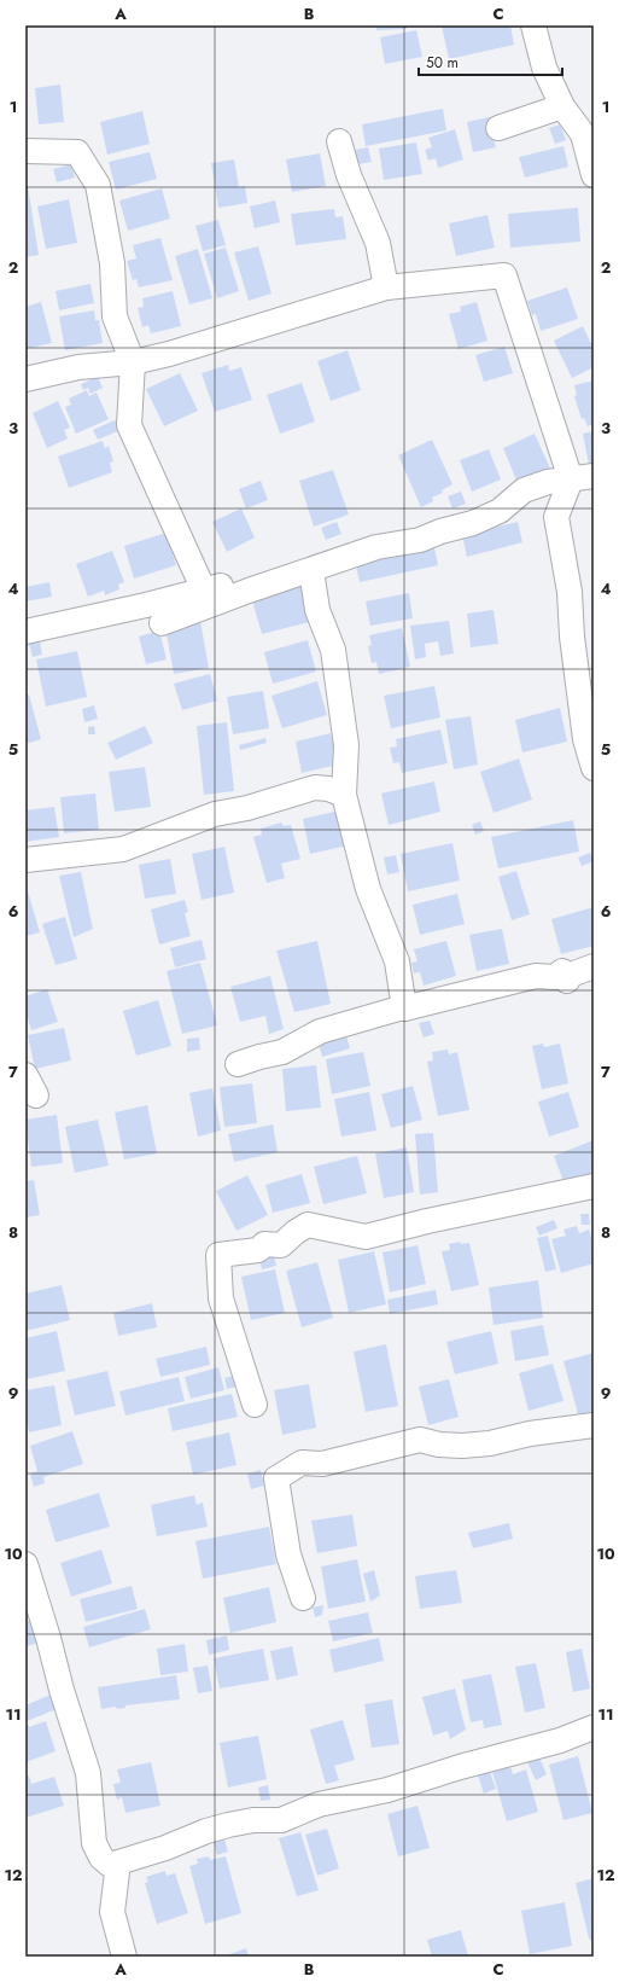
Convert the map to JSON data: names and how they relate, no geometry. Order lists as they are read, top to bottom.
{
  "scale_bar": "50 m",
  "grid": {
    "columns": ["A", "B", "C"],
    "rows": [
      "1",
      "2",
      "3",
      "4",
      "5",
      "6",
      "7",
      "8",
      "9",
      "10",
      "11",
      "12"
    ]
  }
}
